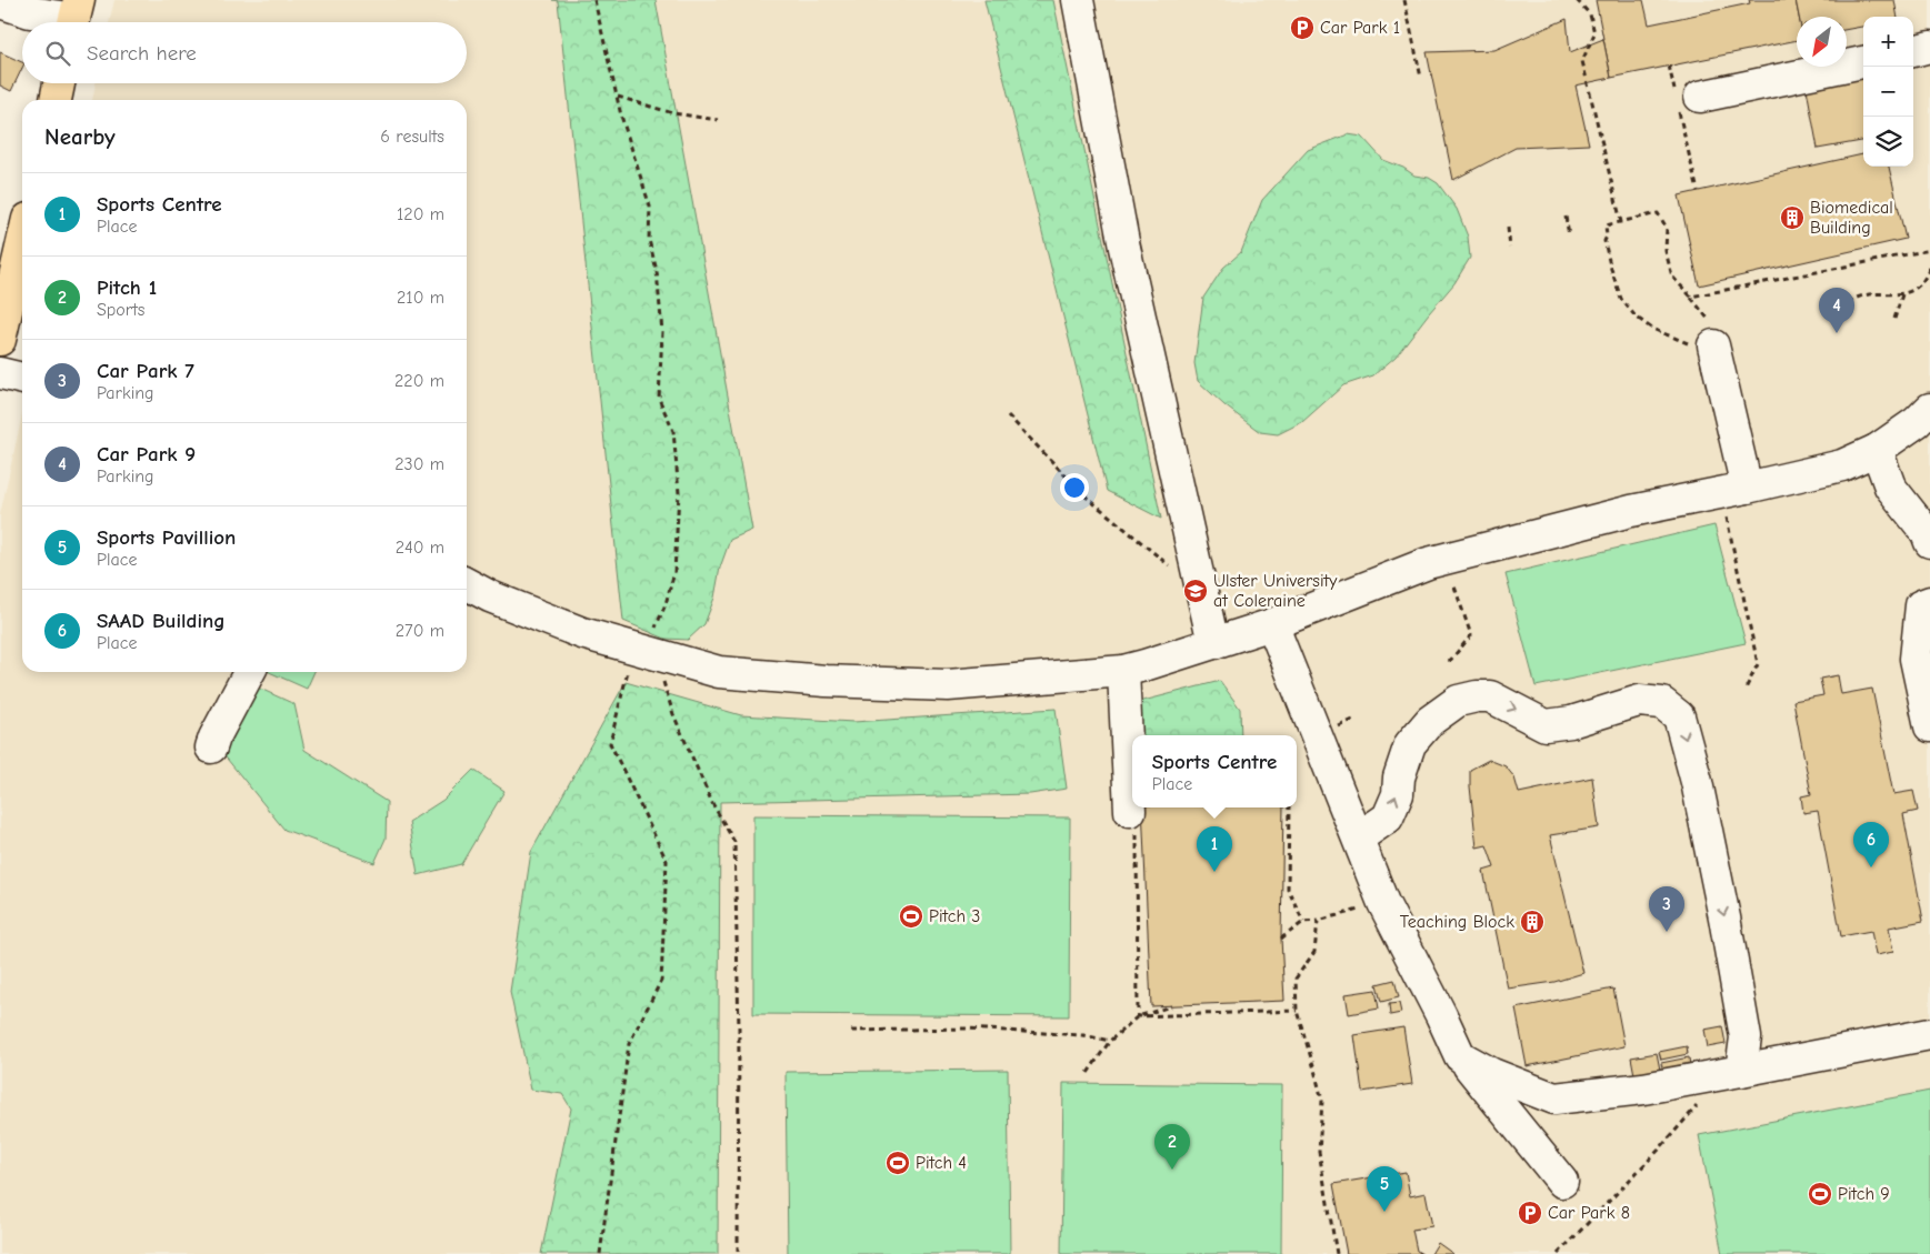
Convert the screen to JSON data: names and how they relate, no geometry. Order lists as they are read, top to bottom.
{
  "places": {
    "parking": ["Car Park 1", "Car Park 8"],
    "building": ["Biomedical Building", "Teaching Block"],
    "school or university": ["Ulster University at Coleraine"],
    "sports": ["Pitch 3", "Pitch 4", "Pitch 9"]
  },
  "north": "bottom left",
  "page": {
    "map_buttons": ["+", "−"],
    "search": "Search here",
    "heading": ["Nearby", "6 results"],
    "list": [
      {
        "mark": "1",
        "name": "Sports Centre",
        "note": "Place",
        "value": "120 m"
      },
      {
        "mark": "2",
        "name": "Pitch 1",
        "note": "Sports",
        "value": "210 m"
      },
      {
        "mark": "3",
        "name": "Car Park 7",
        "note": "Parking",
        "value": "220 m"
      },
      {
        "mark": "4",
        "name": "Car Park 9",
        "note": "Parking",
        "value": "230 m"
      },
      {
        "mark": "5",
        "name": "Sports Pavillion",
        "note": "Place",
        "value": "240 m"
      },
      {
        "mark": "6",
        "name": "SAAD Building",
        "note": "Place",
        "value": "270 m"
      }
    ],
    "pins": [
      "4",
      "6",
      "1",
      "3",
      "2",
      "5"
    ],
    "popup": ["Sports Centre", "Place"]
  }
}
